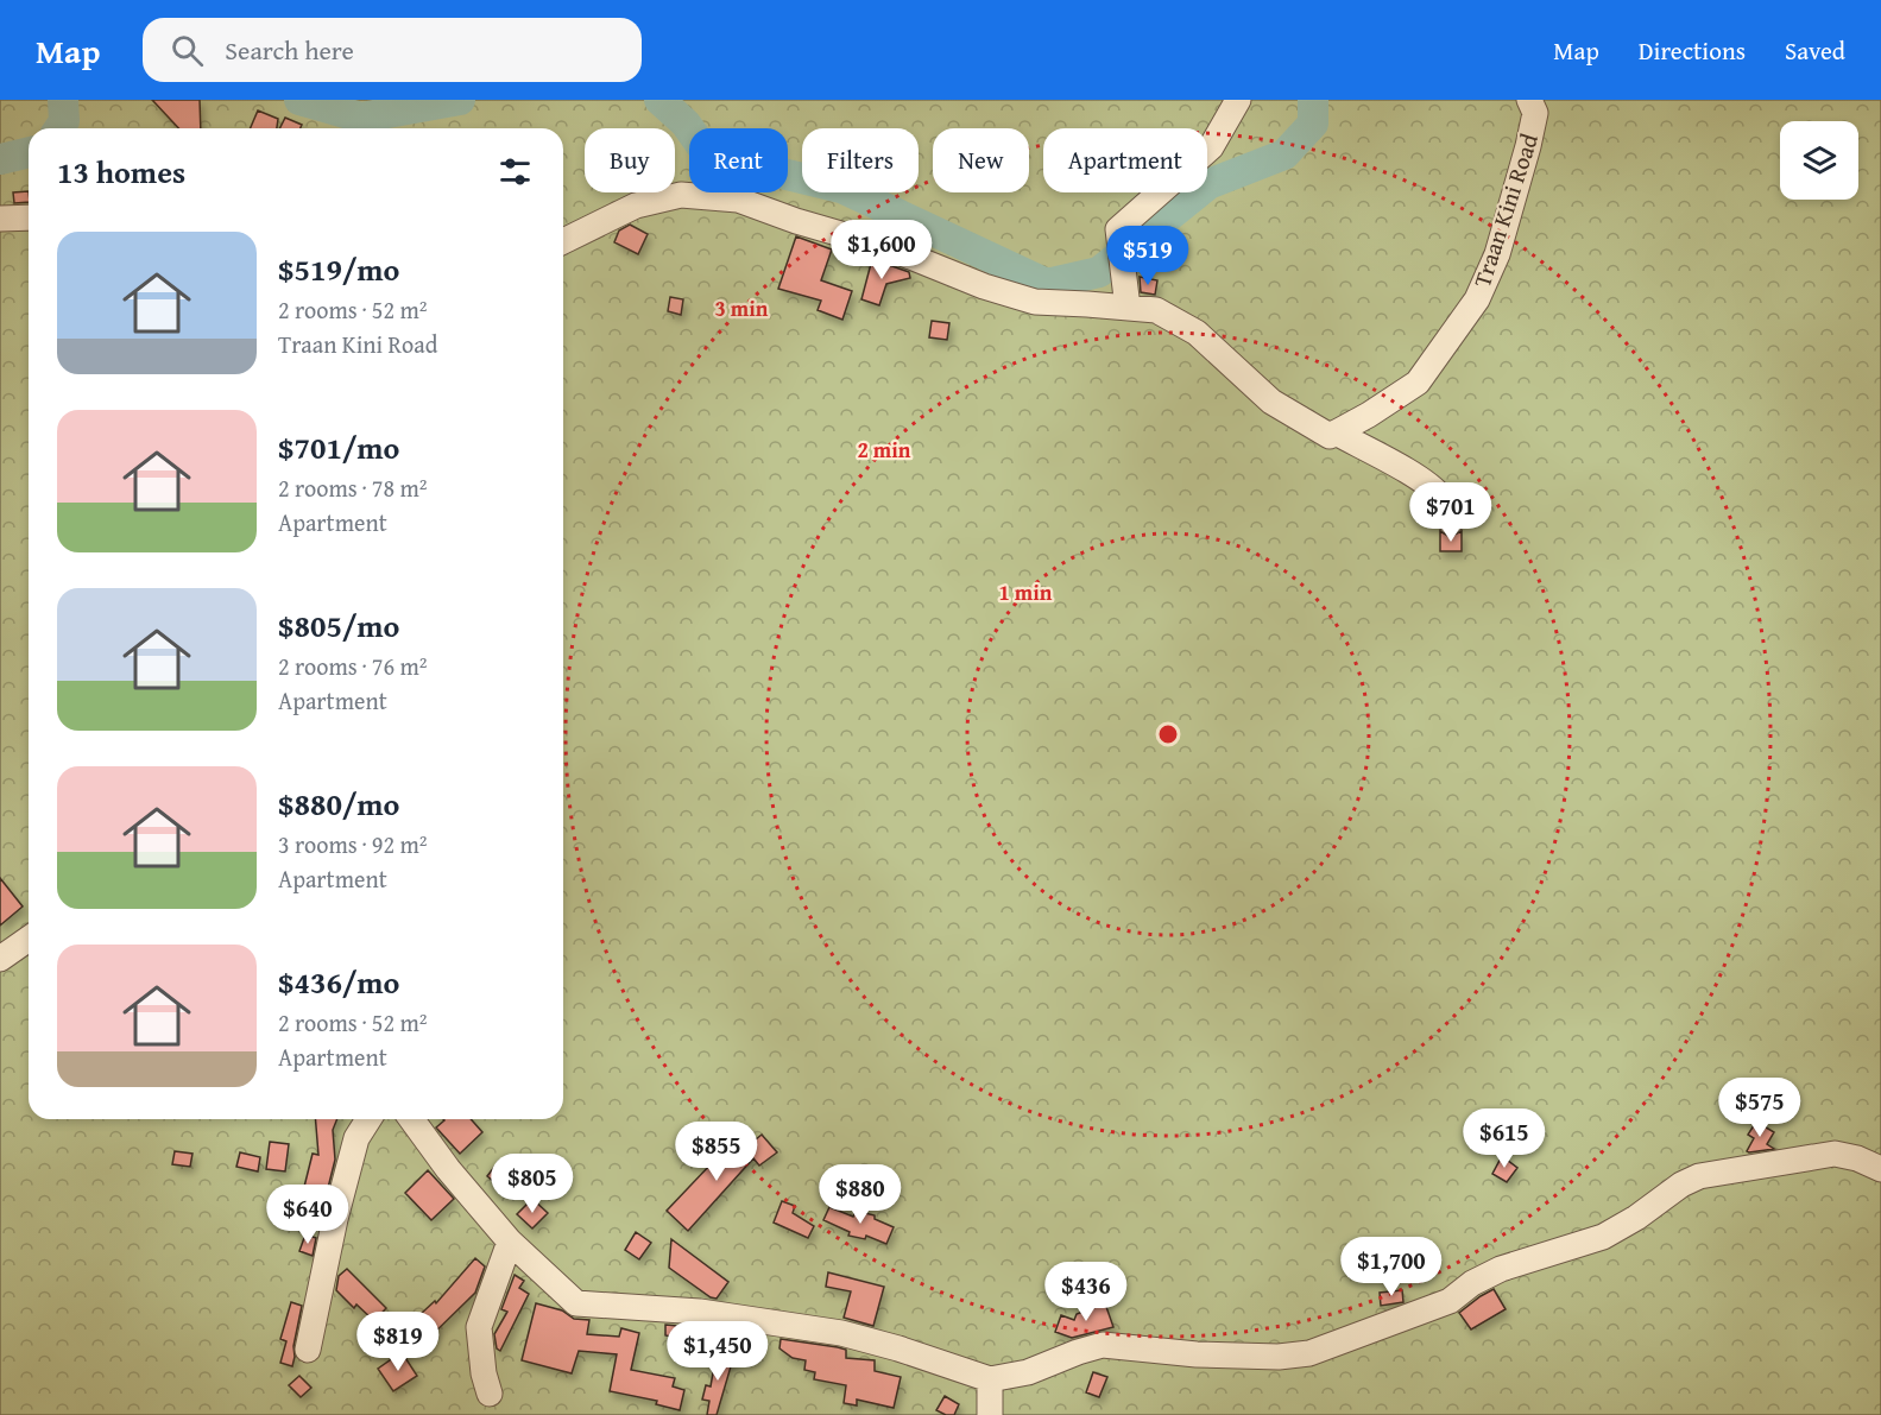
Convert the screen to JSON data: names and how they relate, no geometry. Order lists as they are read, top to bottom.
{
  "streets": {
    "street": ["Traan Kini Road"]
  },
  "page": {
    "header": "Map",
    "search": "Search here",
    "nav": ["Map", "Directions", "Saved"],
    "chip": [
      "Buy",
      "Rent",
      "Filters",
      "New",
      "Apartment"
    ],
    "heading": "13 homes",
    "list": [
      {
        "name": "$519/mo",
        "note": "2 rooms · 52 m² · Traan Kini Road"
      },
      {
        "name": "$701/mo",
        "note": "2 rooms · 78 m² · Apartment"
      },
      {
        "name": "$805/mo",
        "note": "2 rooms · 76 m² · Apartment"
      },
      {
        "name": "$880/mo",
        "note": "3 rooms · 92 m² · Apartment"
      },
      {
        "name": "$436/mo",
        "note": "2 rooms · 52 m² · Apartment"
      }
    ],
    "price": [
      "$1,600",
      "$519",
      "$701",
      "$575",
      "$615",
      "$855",
      "$805",
      "$880",
      "$640",
      "$1,700",
      "$436",
      "$819",
      "$1,450"
    ]
  },
  "rings": ["3 min", "2 min", "1 min"]
}
